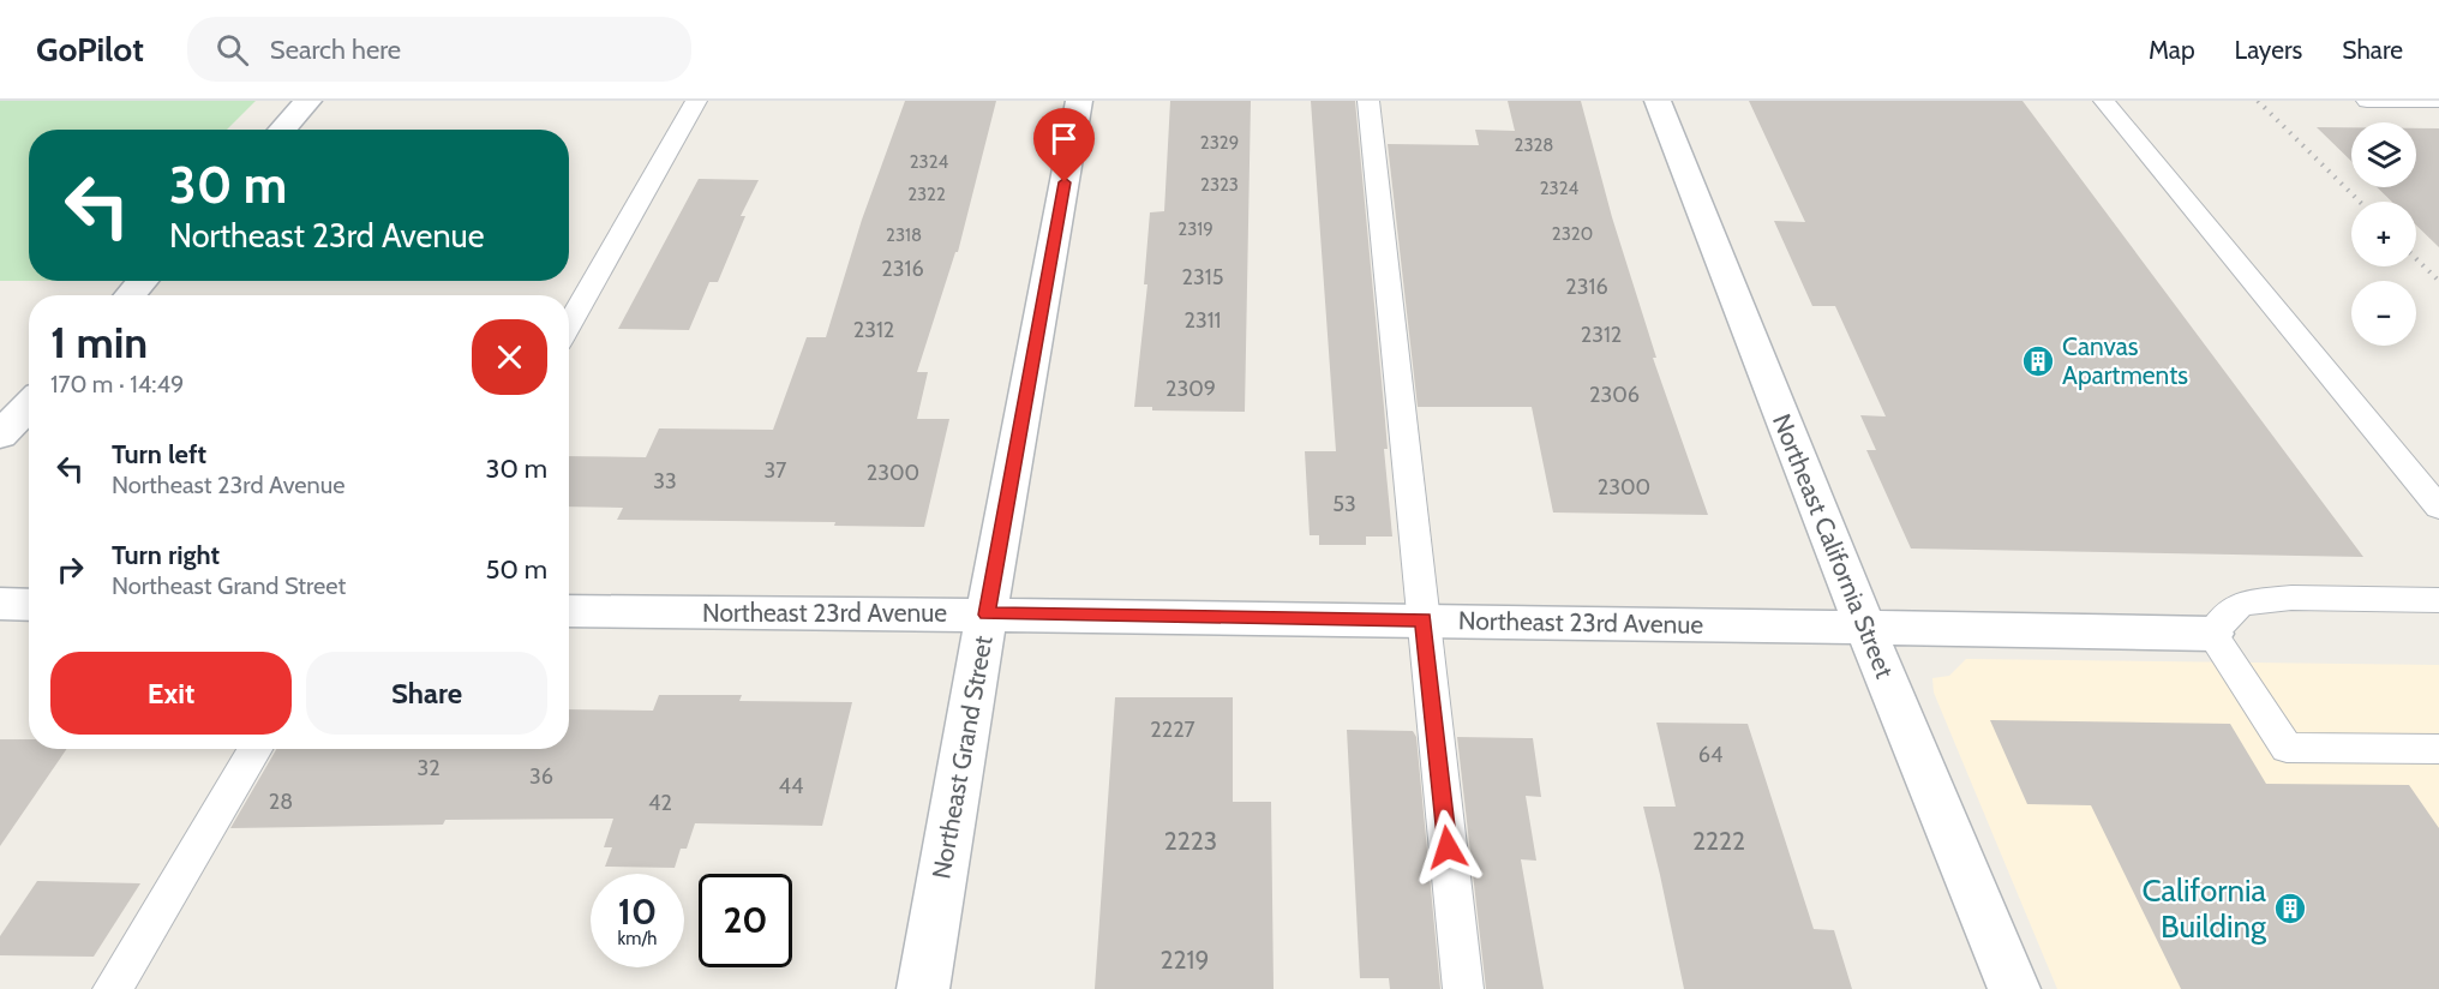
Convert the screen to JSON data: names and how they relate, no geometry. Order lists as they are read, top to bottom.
{
  "streets": {
    "street": ["Northeast California Street", "Northeast 23rd Avenue", "Northeast Grand Street"]
  },
  "crossings": [
    ["Northeast California Street", "Northeast 23rd Avenue"],
    ["Northeast 23rd Avenue", "Northeast Grand Street"]
  ],
  "places": {
    "building": ["Canvas Apartments", "California Building"]
  },
  "house_numbers": [
    "2329",
    "2328",
    "2324",
    "2323",
    "2324",
    "2322",
    "2319",
    "2320",
    "2318",
    "2316",
    "2315",
    "2316",
    "2311",
    "2312",
    "2312",
    "2309",
    "2306",
    "37",
    "2300",
    "33",
    "2300",
    "53",
    "2227",
    "64",
    "32",
    "36",
    "44",
    "28",
    "42",
    "2223",
    "2222",
    "2219"
  ],
  "page": {
    "header": "GoPilot",
    "search": "Search here",
    "nav": ["Map", "Layers", "Share"],
    "map_buttons": ["+", "−"],
    "turn": ["30 m", "Northeast 23rd Avenue"],
    "heading": ["1 min", "170 m · 14:49"],
    "list": [
      {
        "name": "Turn left",
        "note": "Northeast 23rd Avenue",
        "value": "30 m"
      },
      {
        "name": "Turn right",
        "note": "Northeast Grand Street",
        "value": "50 m"
      }
    ],
    "buttons": ["Exit", "Share"],
    "speed": "10 km/h",
    "limit": "20"
  }
}
